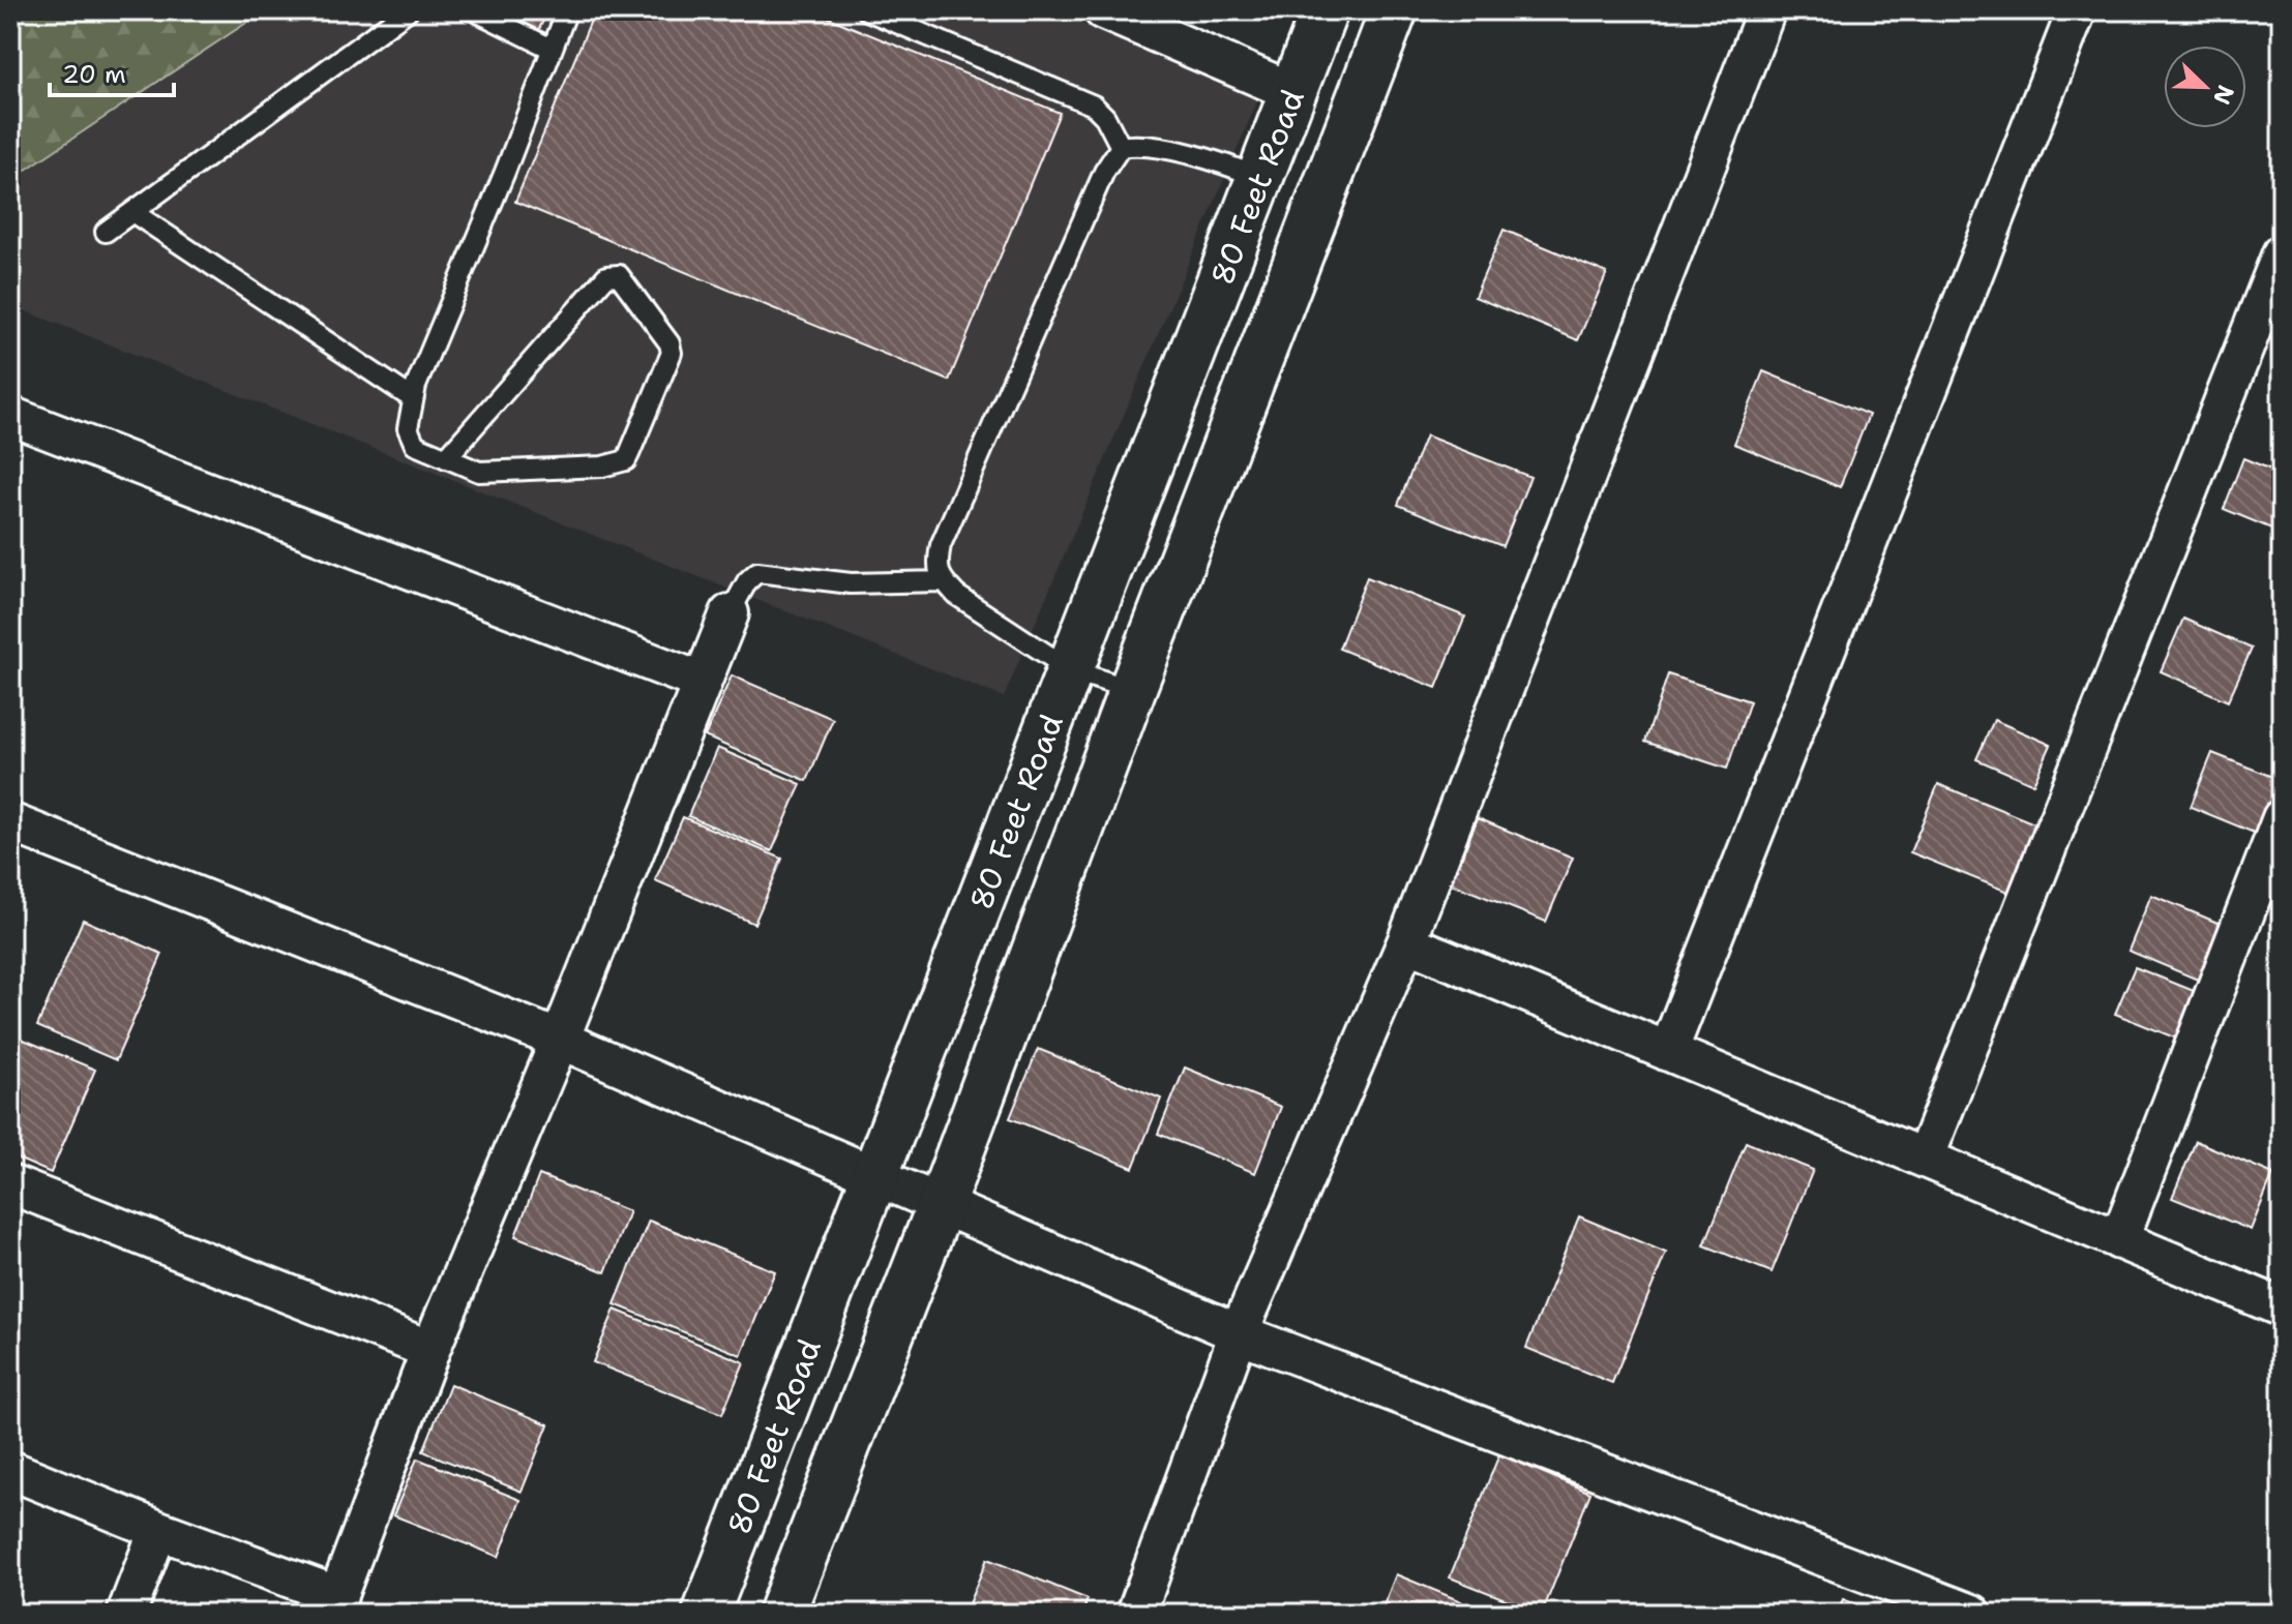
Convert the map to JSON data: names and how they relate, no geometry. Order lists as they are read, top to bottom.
{
  "streets": {
    "main road": ["80 Feet Road"]
  },
  "scale_bar": "20 m",
  "north": "bottom right"
}
